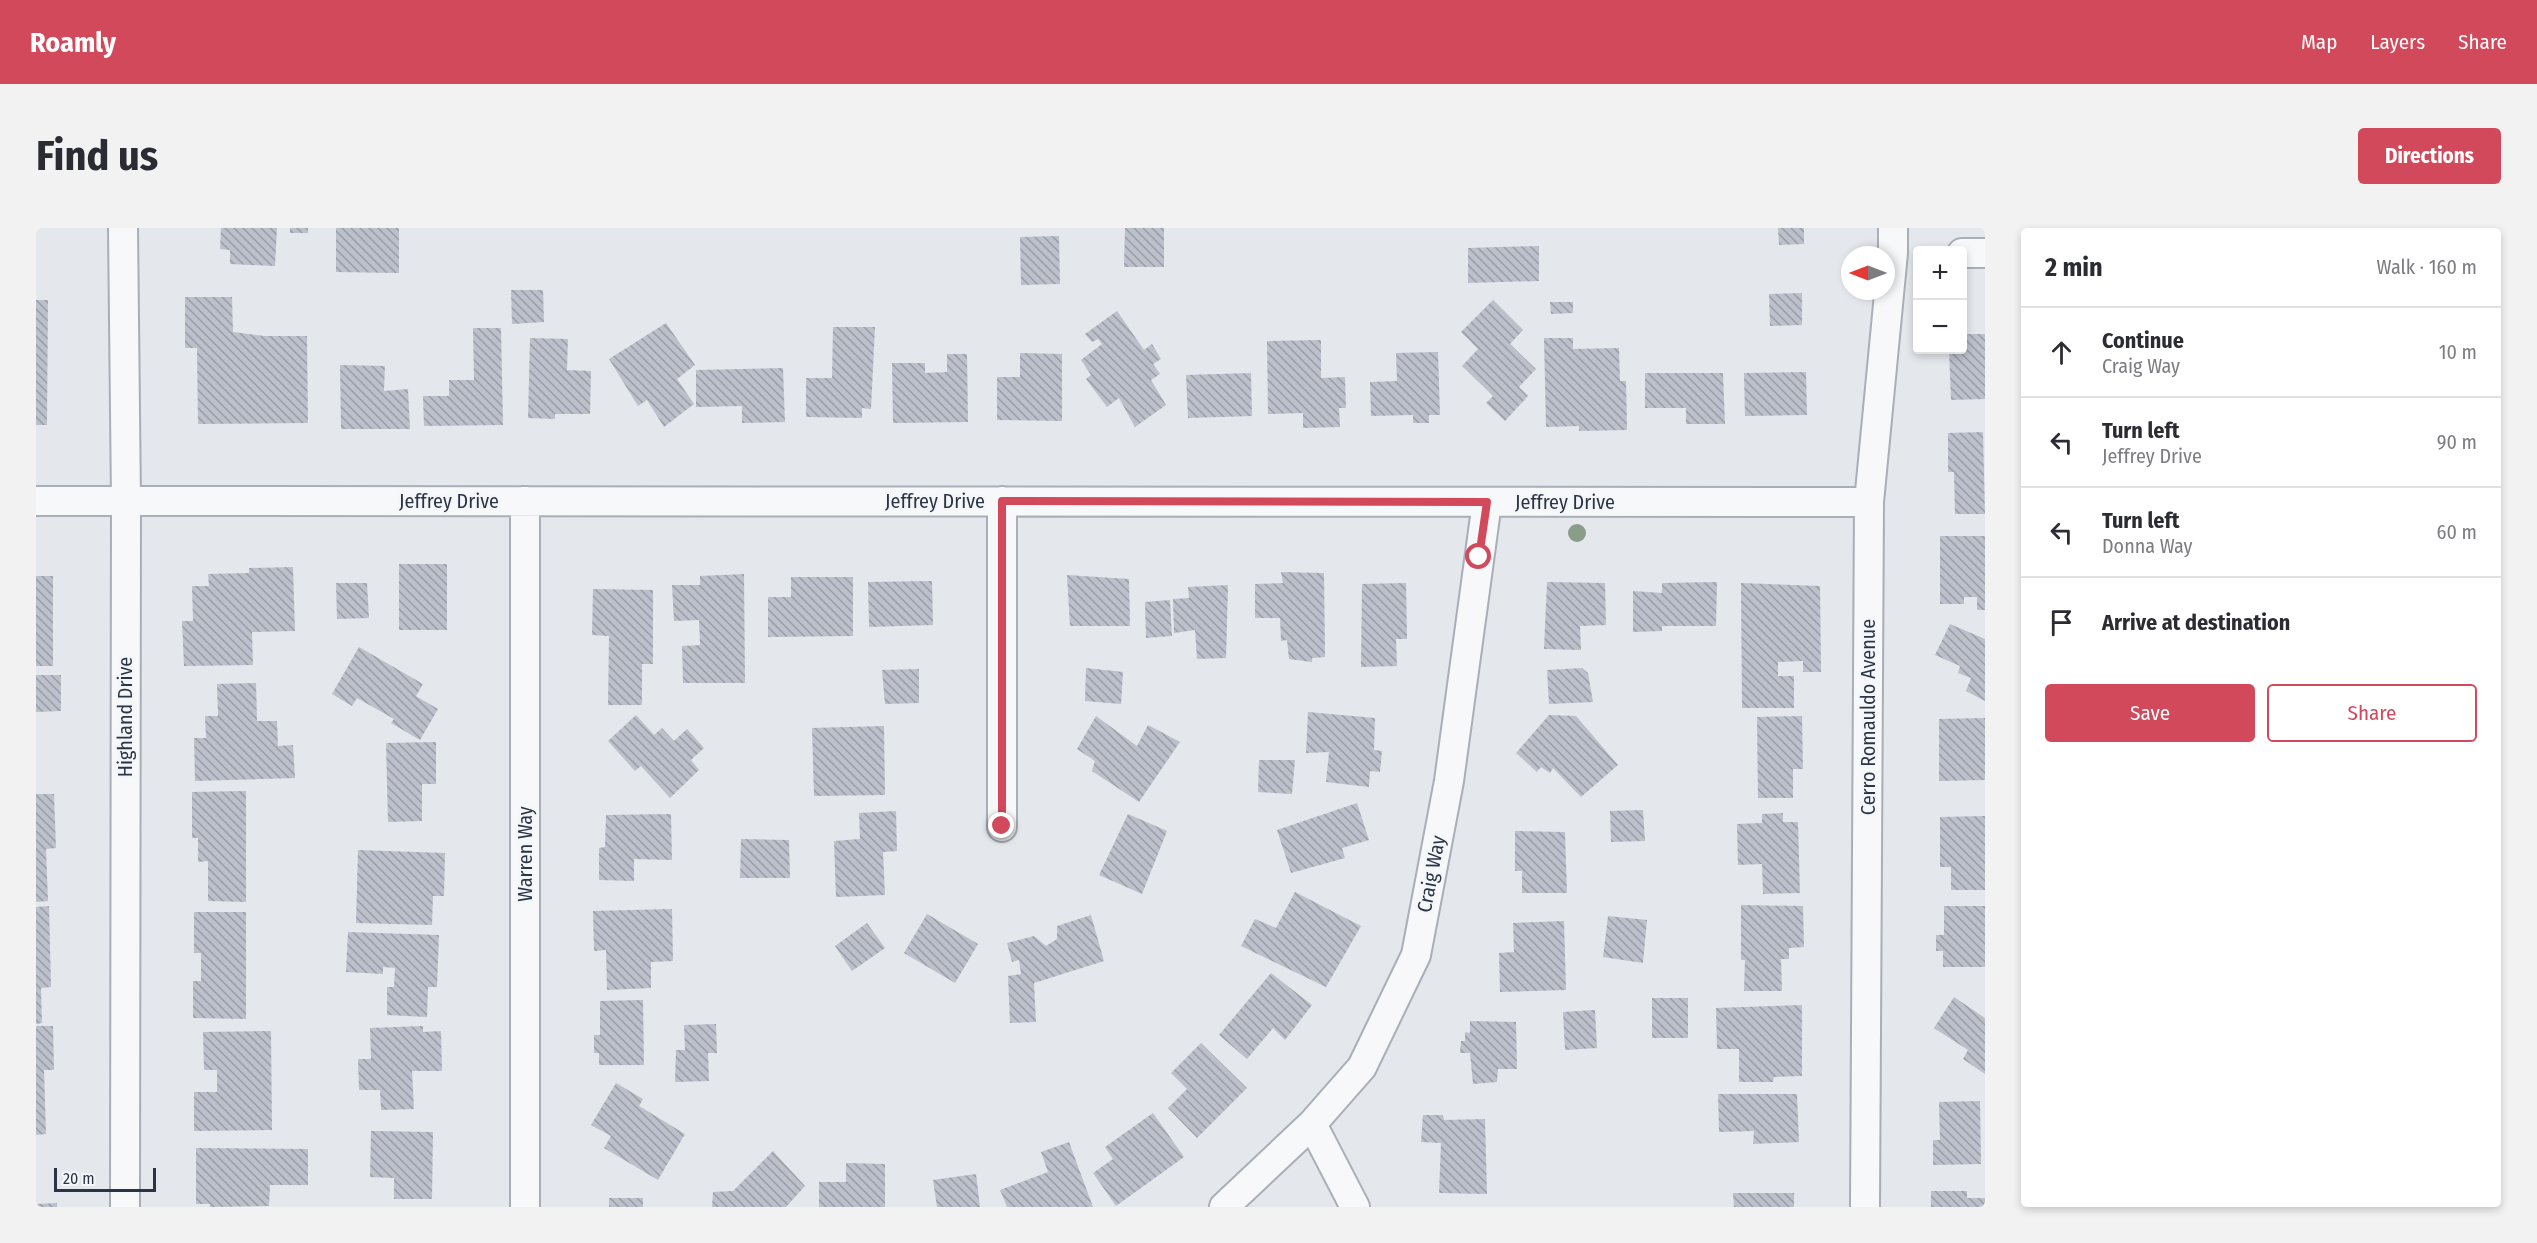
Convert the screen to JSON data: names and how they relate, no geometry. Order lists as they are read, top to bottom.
{
  "streets": {
    "street": [
      "Jeffrey Drive",
      "Highland Drive",
      "Cerro Romauldo Avenue",
      "Warren Way",
      "Craig Way"
    ]
  },
  "crossings": [
    ["Jeffrey Drive", "Highland Drive"],
    ["Jeffrey Drive", "Cerro Romauldo Avenue"],
    ["Jeffrey Drive", "Warren Way"],
    ["Jeffrey Drive", "Craig Way"]
  ],
  "scale_bar": "20 m",
  "north": "left",
  "page": {
    "header": "Roamly",
    "nav": ["Map", "Layers", "Share"],
    "buttons": [
      "Directions",
      ["Save", "Share"]
    ],
    "title": "Find us",
    "heading": ["2 min", "Walk · 160 m"],
    "map_buttons": ["+", "−"],
    "list": [
      ["Continue", "Craig Way", "10 m"],
      ["Turn left", "Jeffrey Drive", "90 m"],
      ["Turn left", "Donna Way", "60 m"],
      "Arrive at destination"
    ],
    "scale": "20 m"
  }
}
